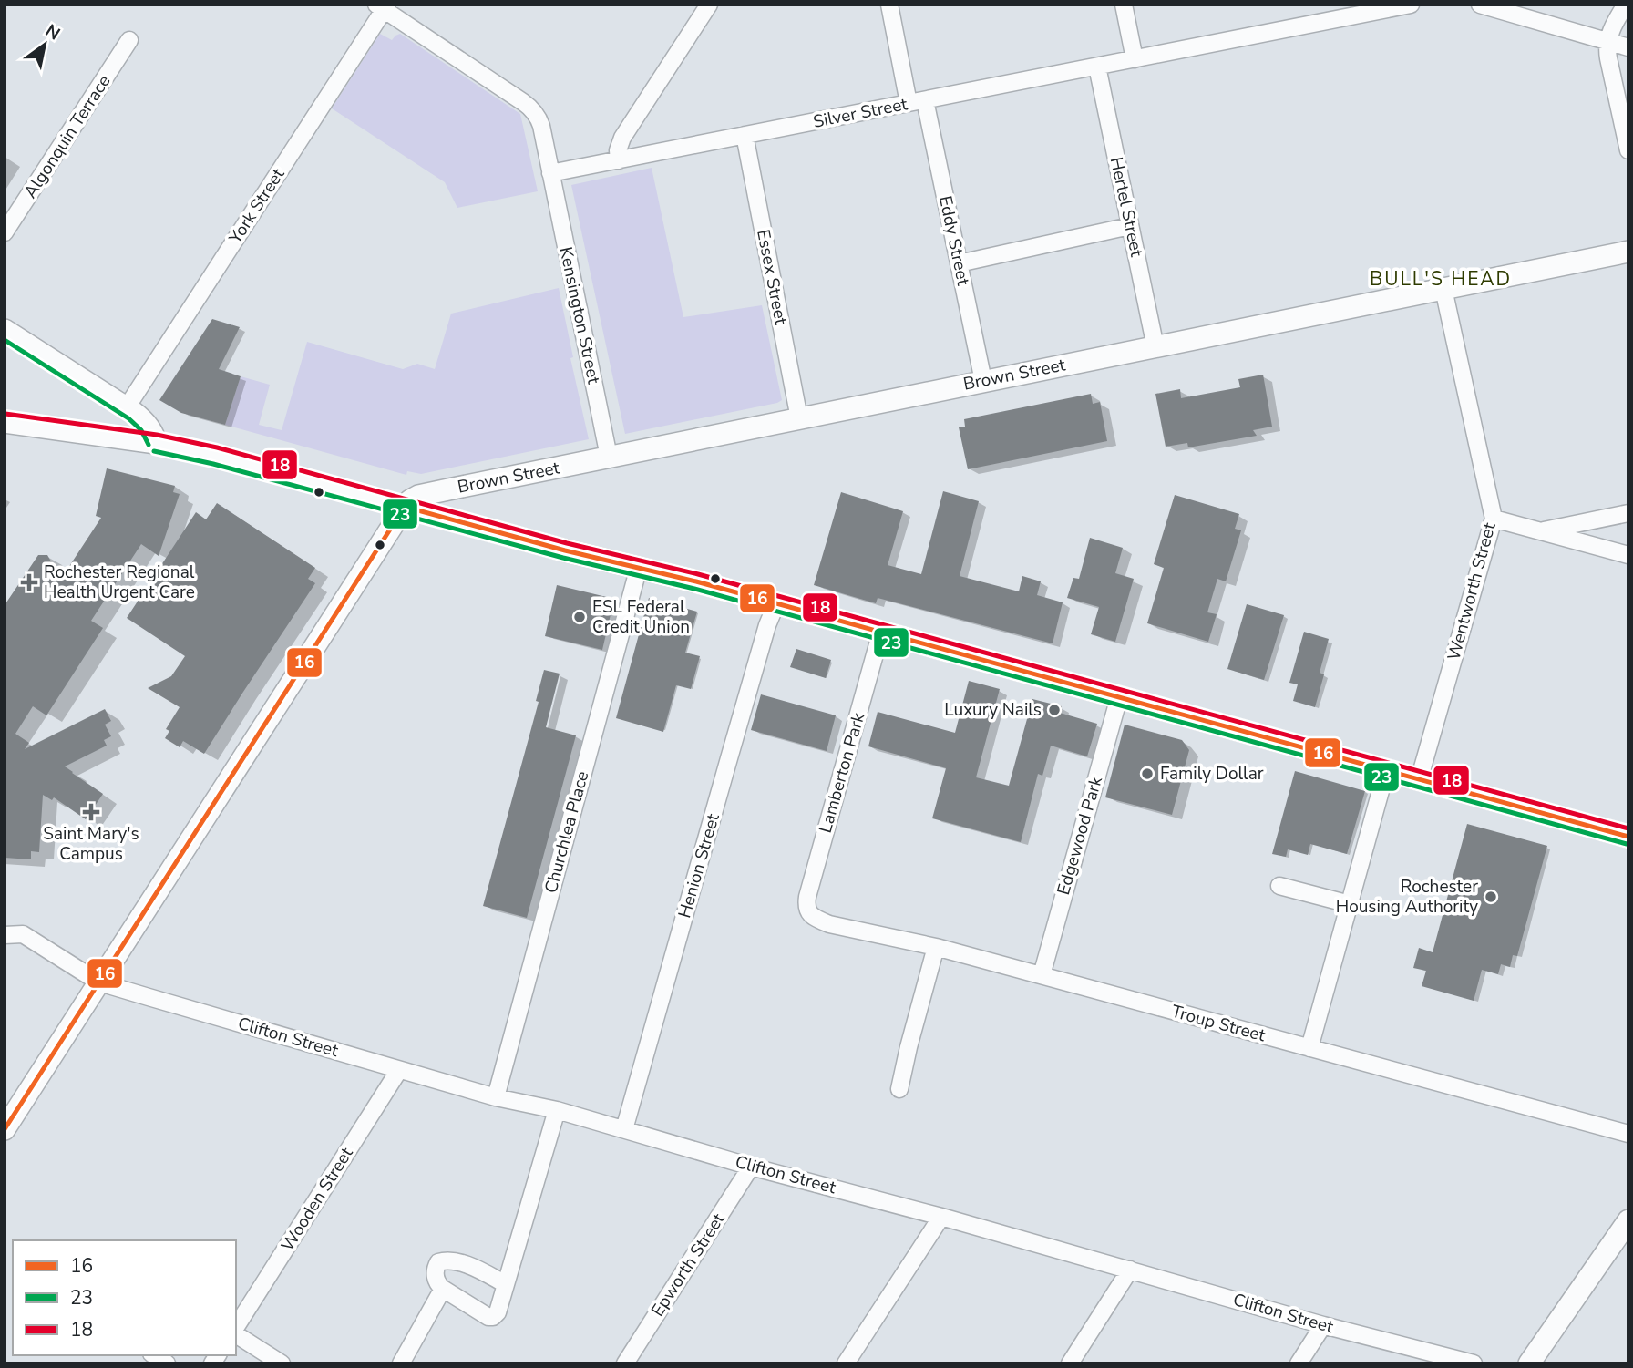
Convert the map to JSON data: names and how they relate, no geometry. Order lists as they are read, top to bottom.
{
  "streets": {
    "main road": ["Brown Street"],
    "street": [
      "Silver Street",
      "Algonquin Terrace",
      "York Street",
      "Hertel Street",
      "Eddy Street",
      "Essex Street",
      "Kensington Street",
      "Wentworth Street",
      "Lamberton Park",
      "Churchlea Place",
      "Edgewood Park",
      "Henion Street",
      "Troup Street",
      "Clifton Street",
      "Wooden Street",
      "Epworth Street"
    ]
  },
  "crossings": [
    ["Silver Street", "Hertel Street"],
    ["Silver Street", "Eddy Street"],
    ["Silver Street", "Essex Street"],
    ["Silver Street", "Kensington Street"],
    ["Hertel Street", "Brown Street"],
    ["Eddy Street", "Brown Street"],
    ["Essex Street", "Brown Street"],
    ["Kensington Street", "Brown Street"],
    ["Brown Street", "Wentworth Street"],
    ["Lamberton Park", "Troup Street"],
    ["Churchlea Place", "Clifton Street"],
    ["Edgewood Park", "Troup Street"],
    ["Henion Street", "Clifton Street"],
    ["Clifton Street", "Wooden Street"],
    ["Clifton Street", "Epworth Street"]
  ],
  "districts": ["BULL'S HEAD"],
  "places": {
    "health": ["Rochester Regional Health Urgent Care", "Saint Mary's Campus"],
    "other": [
      "ESL Federal Credit Union",
      "Luxury Nails",
      "Family Dollar",
      "Rochester Housing Authority"
    ]
  },
  "lines": ["transit line 23", "transit line 18", "transit line 16"],
  "legend": ["16", "23", "18"],
  "north": "top right"
}
